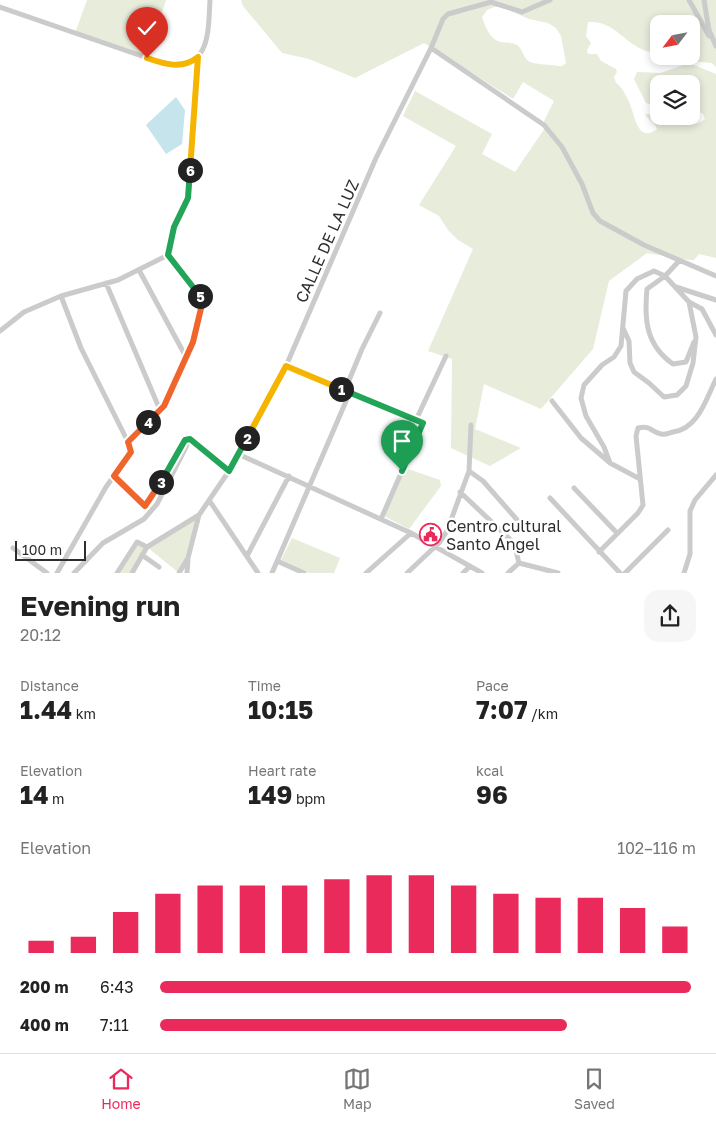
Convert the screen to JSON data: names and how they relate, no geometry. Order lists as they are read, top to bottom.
{
  "streets": {
    "street": ["CALLE DE LA LUZ"]
  },
  "places": {
    "public building": ["Centro cultural Santo Ángel"]
  },
  "scale_bar": "100 m",
  "north": "bottom left",
  "page": {
    "pins": [
      "6",
      "5",
      "1",
      "4",
      "2",
      "3"
    ],
    "scale": "100 m",
    "heading": ["Evening run", "20:12"],
    "stats": [
      ["Distance", "1.44 km"],
      ["Time", "10:15"],
      ["Pace", "7:07 /km"],
      ["Elevation", "14 m"],
      ["Heart rate", "149 bpm"],
      ["kcal", "96"]
    ],
    "chart": ["Elevation", "102–116 m"],
    "list": [
      {
        "name": "200 m",
        "note": "6:43"
      },
      {
        "name": "400 m",
        "note": "7:11"
      }
    ],
    "tabs": ["Home", "Map", "Saved"]
  }
}
